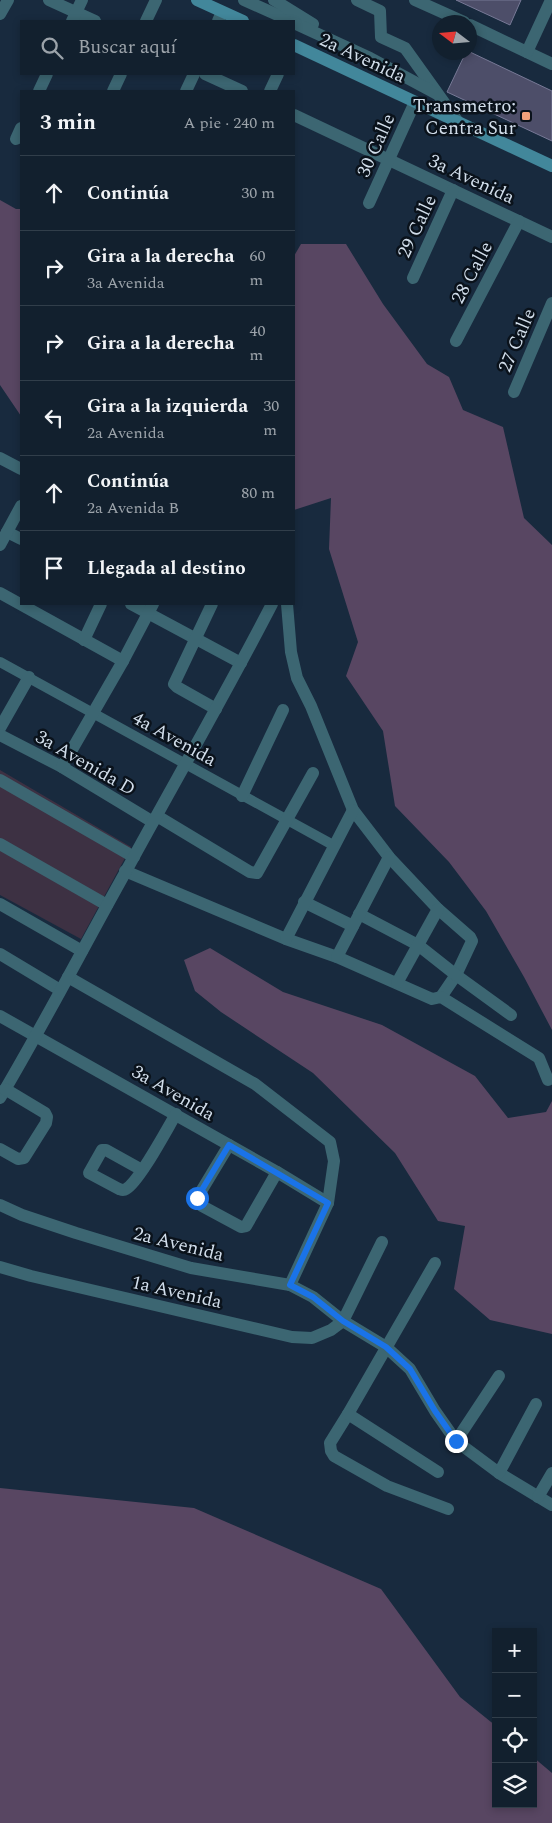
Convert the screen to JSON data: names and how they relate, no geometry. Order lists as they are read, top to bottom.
{
  "streets": {
    "main road": ["2a Avenida"],
    "street": [
      "30 Calle",
      "3a Avenida",
      "29 Calle",
      "28 Calle",
      "27 Calle",
      "4a Avenida",
      "3a Avenida D",
      "1a Avenida"
    ]
  },
  "crossings": [
    ["2a Avenida", "30 Calle"],
    ["2a Avenida", "1a Avenida"],
    ["30 Calle", "3a Avenida"],
    ["3a Avenida", "29 Calle"],
    ["3a Avenida", "28 Calle"],
    ["4a Avenida", "3a Avenida D"]
  ],
  "places": {
    "transit": ["Transmetro: Centra Sur"]
  },
  "north": "left",
  "page": {
    "search": "Buscar aquí",
    "heading": ["3 min", "A pie · 240 m"],
    "list": [
      ["Continúa", "30 m"],
      ["Gira a la derecha", "3a Avenida", "60 m"],
      ["Gira a la derecha", "40 m"],
      ["Gira a la izquierda", "2a Avenida", "30 m"],
      ["Continúa", "2a Avenida B", "80 m"],
      "Llegada al destino"
    ],
    "map_buttons": ["+", "−"]
  }
}
